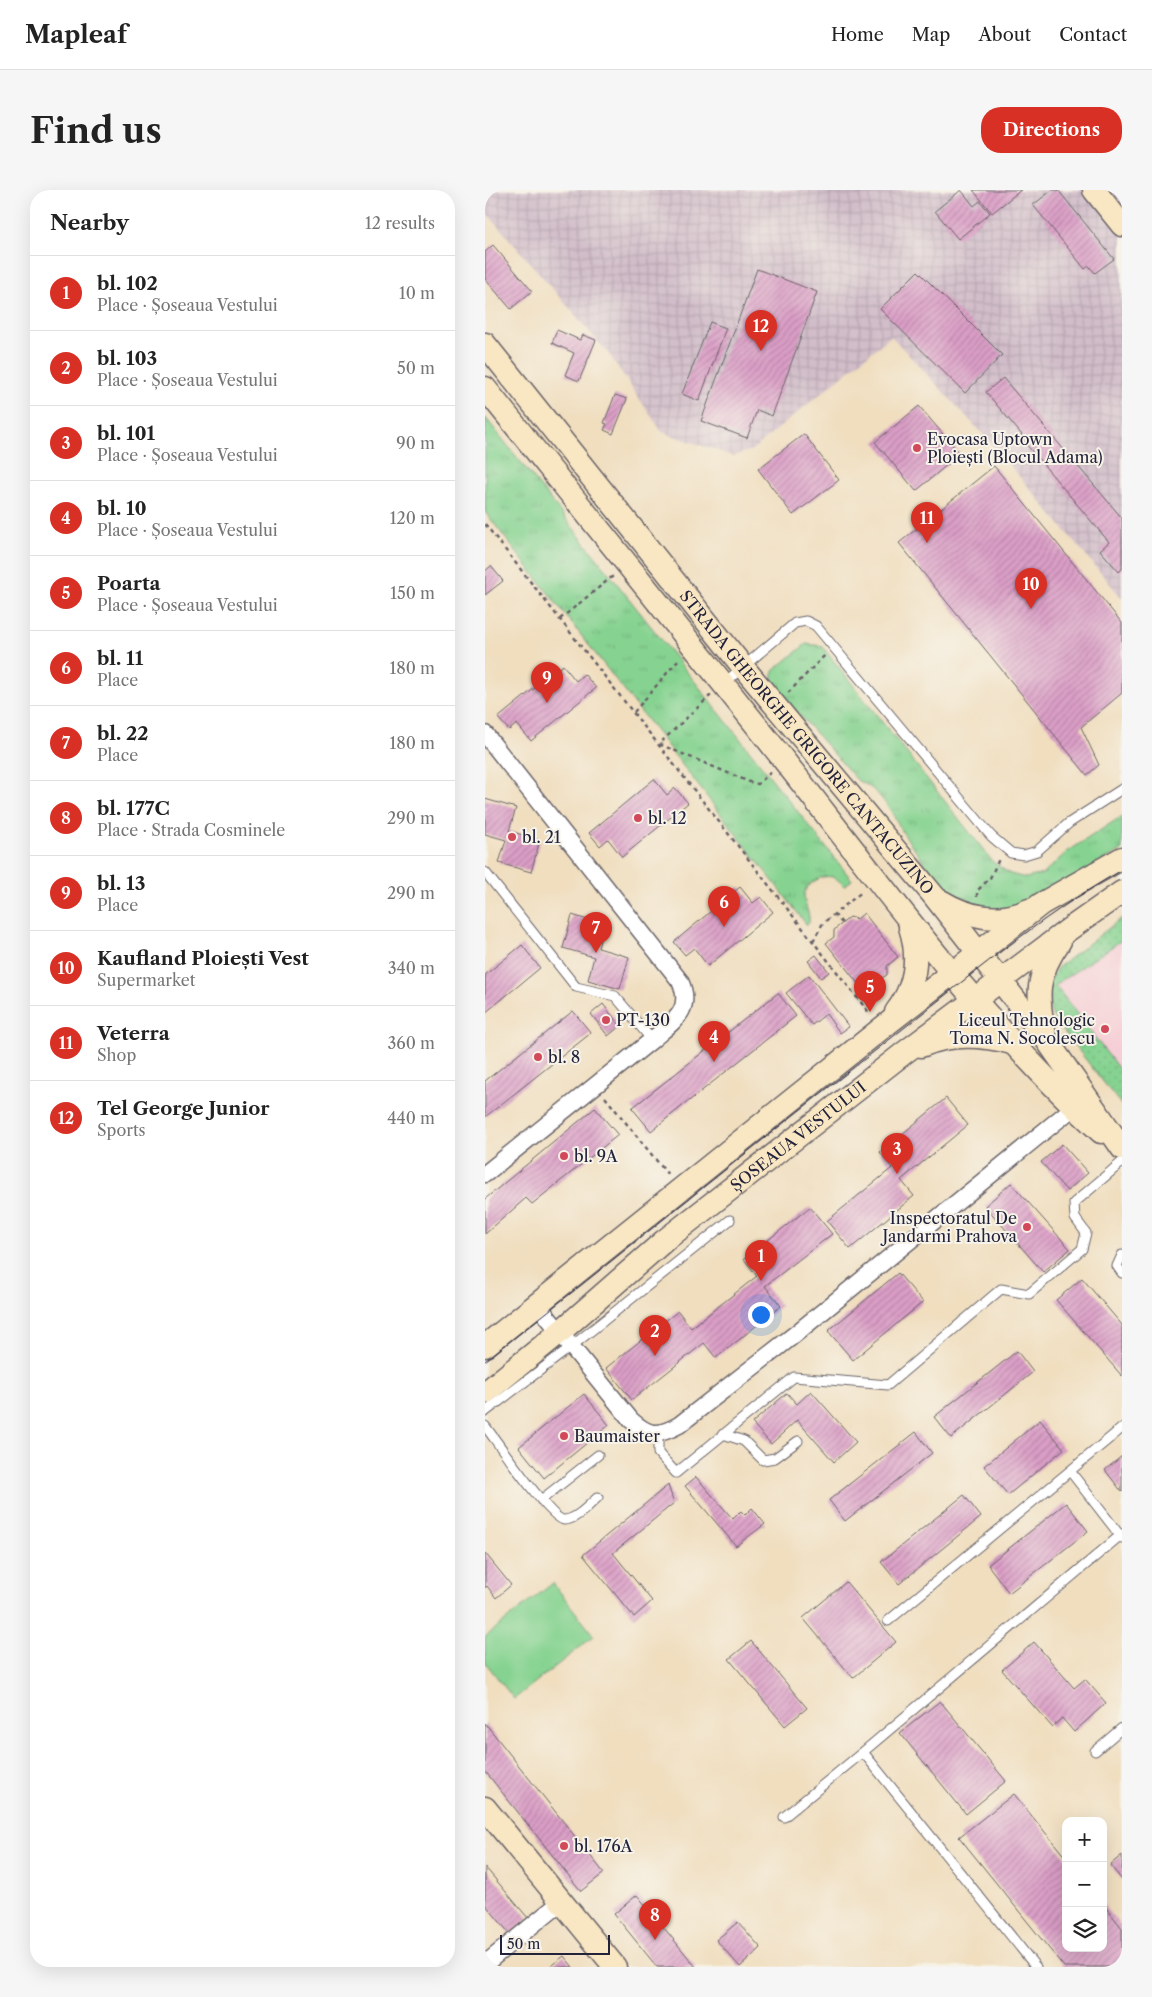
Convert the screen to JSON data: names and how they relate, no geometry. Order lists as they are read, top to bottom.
{
  "streets": {
    "main road": ["STRADA GHEORGHE GRIGORE CANTACUZINO", "ȘOSEAUA VESTULUI"]
  },
  "crossings": [
    ["STRADA GHEORGHE GRIGORE CANTACUZINO", "ȘOSEAUA VESTULUI"]
  ],
  "places": [
    "Evocasa Uptown Ploiești (Blocul Adama)",
    "bl. 12",
    "bl. 21",
    "PT-130",
    "Liceul Tehnologic Toma N. Socolescu",
    "bl. 8",
    "bl. 9A",
    "Inspectoratul De Jandarmi Prahova",
    "Baumaister",
    "bl. 176A"
  ],
  "scale_bar": "50 m",
  "page": {
    "header": "Mapleaf",
    "nav": [
      "Home",
      "Map",
      "About",
      "Contact"
    ],
    "buttons": "Directions",
    "title": "Find us",
    "heading": ["Nearby", "12 results"],
    "list": [
      {
        "mark": "1",
        "name": "bl. 102",
        "note": "Place · Șoseaua Vestului",
        "value": "10 m"
      },
      {
        "mark": "2",
        "name": "bl. 103",
        "note": "Place · Șoseaua Vestului",
        "value": "50 m"
      },
      {
        "mark": "3",
        "name": "bl. 101",
        "note": "Place · Șoseaua Vestului",
        "value": "90 m"
      },
      {
        "mark": "4",
        "name": "bl. 10",
        "note": "Place · Șoseaua Vestului",
        "value": "120 m"
      },
      {
        "mark": "5",
        "name": "Poarta",
        "note": "Place · Șoseaua Vestului",
        "value": "150 m"
      },
      {
        "mark": "6",
        "name": "bl. 11",
        "note": "Place",
        "value": "180 m"
      },
      {
        "mark": "7",
        "name": "bl. 22",
        "note": "Place",
        "value": "180 m"
      },
      {
        "mark": "8",
        "name": "bl. 177C",
        "note": "Place · Strada Cosminele",
        "value": "290 m"
      },
      {
        "mark": "9",
        "name": "bl. 13",
        "note": "Place",
        "value": "290 m"
      },
      {
        "mark": "10",
        "name": "Kaufland Ploiești Vest",
        "note": "Supermarket",
        "value": "340 m"
      },
      {
        "mark": "11",
        "name": "Veterra",
        "note": "Shop",
        "value": "360 m"
      },
      {
        "mark": "12",
        "name": "Tel George Junior",
        "note": "Sports",
        "value": "440 m"
      }
    ],
    "pins": [
      "12",
      "11",
      "10",
      "9",
      "6",
      "7",
      "5",
      "4",
      "3",
      "1",
      "2",
      "8"
    ],
    "map_buttons": ["+", "−"],
    "scale": "50 m"
  }
}
